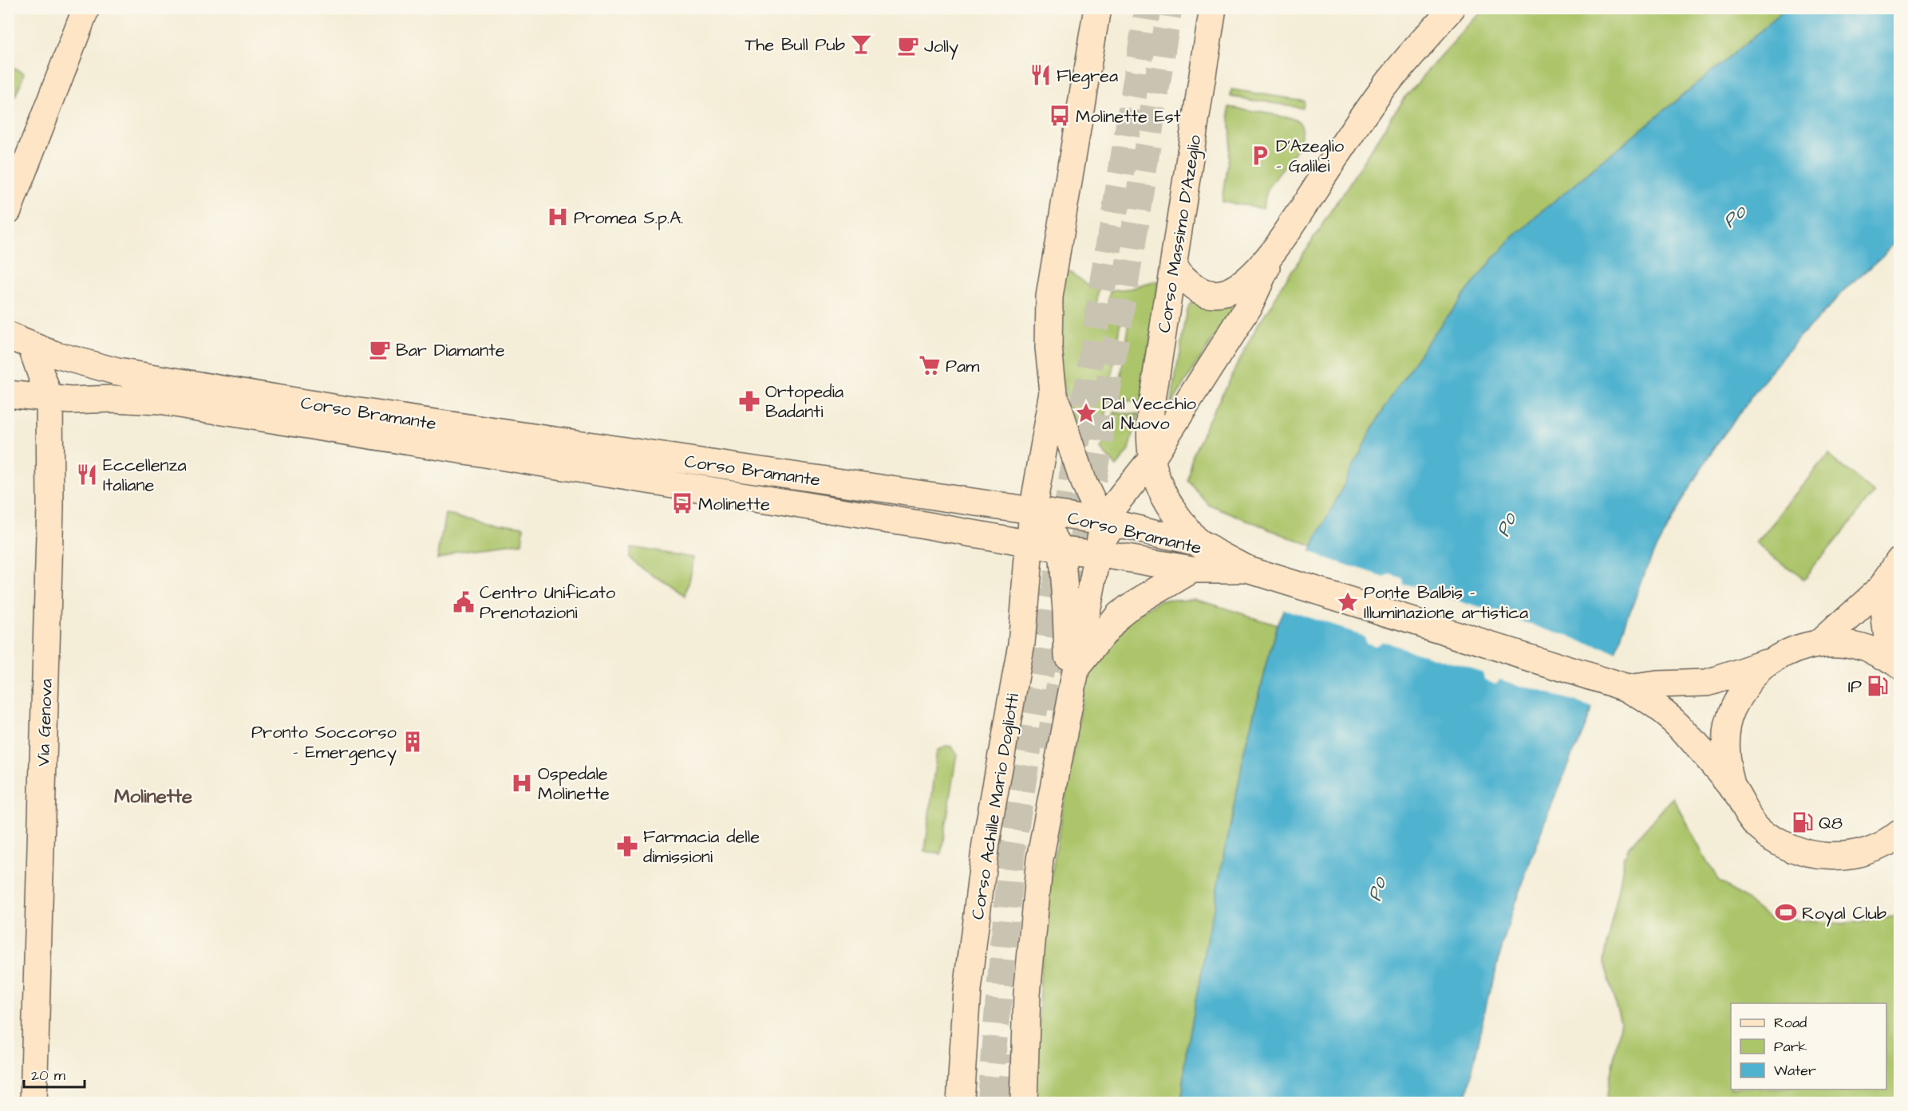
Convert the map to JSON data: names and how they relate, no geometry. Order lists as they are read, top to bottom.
{
  "streets": {
    "main road": [
      "Corso Massimo D'Azeglio",
      "Corso Bramante",
      "Via Genova",
      "Corso Achille Mario Dogliotti"
    ]
  },
  "crossings": [
    ["Corso Massimo D'Azeglio", "Corso Bramante"],
    ["Corso Bramante", "Via Genova"],
    ["Corso Bramante", "Corso Achille Mario Dogliotti"]
  ],
  "districts": ["Molinette"],
  "water": ["Po"],
  "places": {
    "bar": ["The Bull Pub"],
    "cafe": ["Jolly", "Bar Diamante"],
    "restaurant": ["Flegrea", "Eccellenza Italiane"],
    "bus stop": ["Molinette Est", "Molinette"],
    "parking": ["D'Azeglio - Galilei"],
    "hospital": ["Promea S.p.A.", "Ospedale Molinette"],
    "supermarket": ["Pam"],
    "pharmacy": ["Ortopedia Badanti", "Farmacia delle dimissioni"],
    "place": ["Dal Vecchio al Nuovo", "Ponte Balbis - Illuminazione artistica"],
    "public building": ["Centro Unificato Prenotazioni"],
    "fuel station": ["IP", "Q8"],
    "building": ["Pronto Soccorso - Emergency"],
    "sports": ["Royal Club"]
  },
  "legend": ["Road", "Park", "Water"],
  "scale_bar": "20 m"
}
